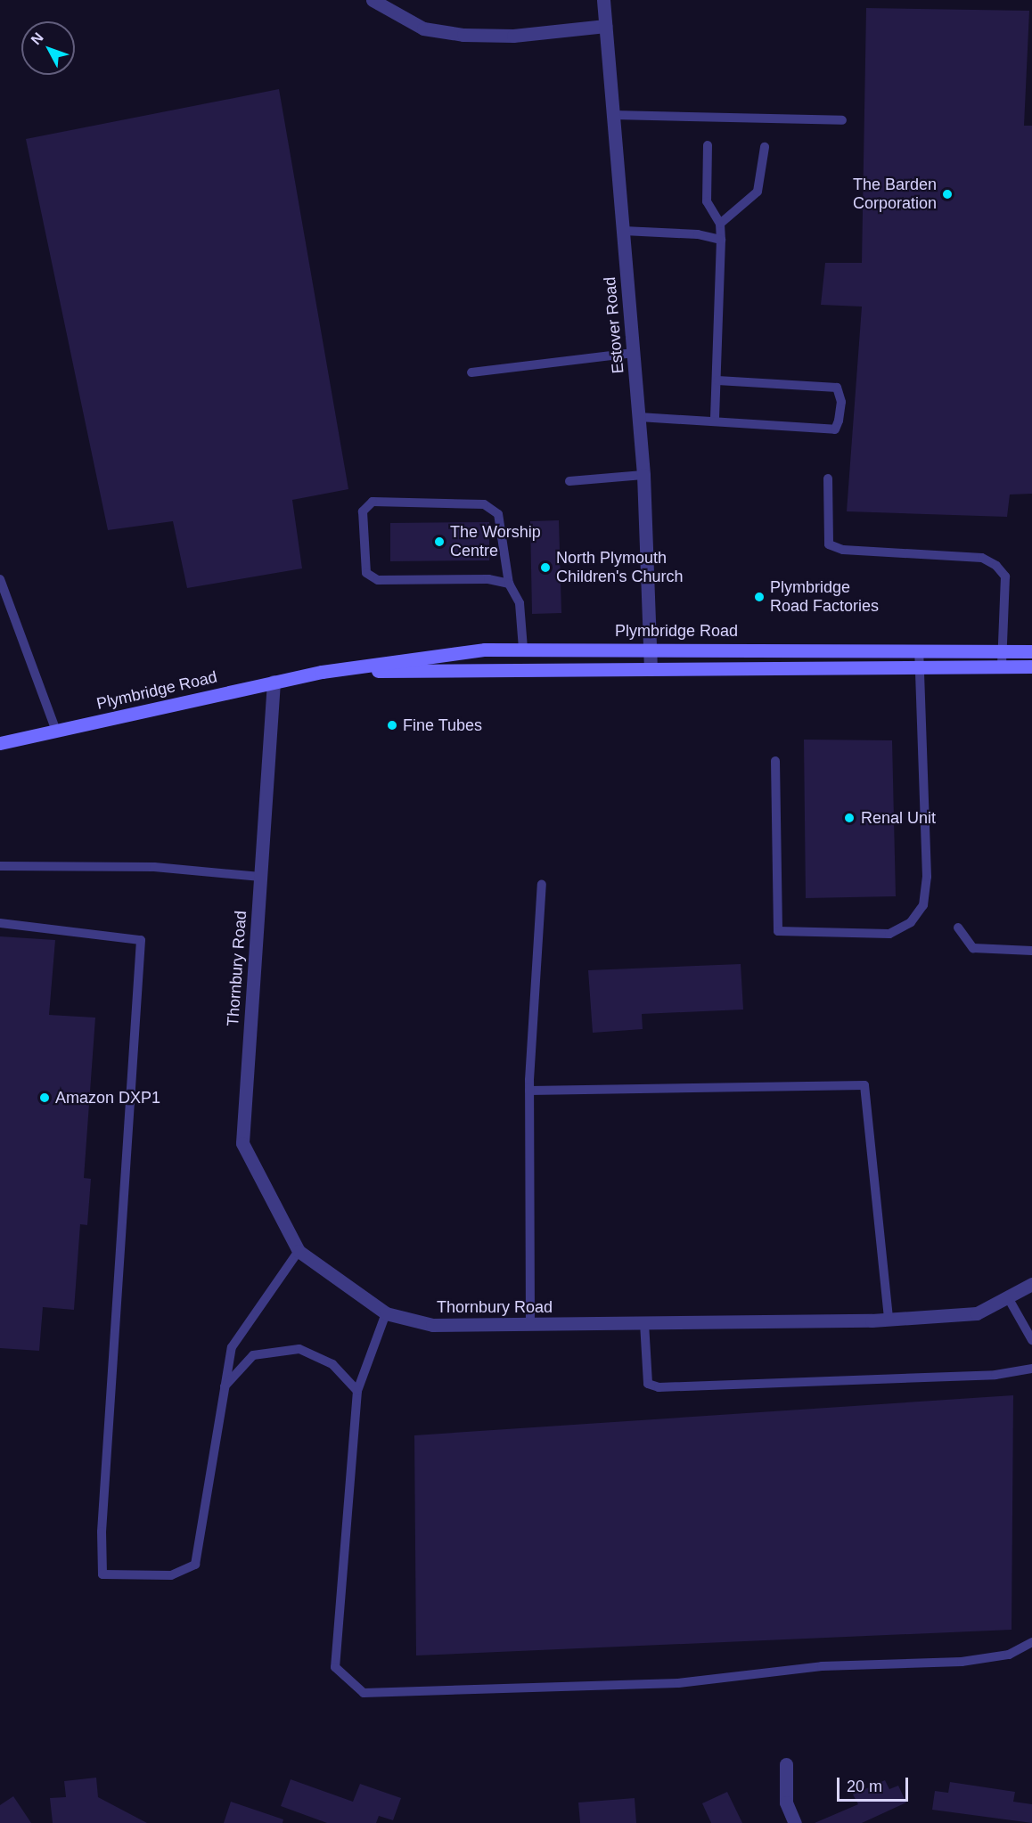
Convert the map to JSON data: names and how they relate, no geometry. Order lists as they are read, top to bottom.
{
  "streets": {
    "main road": ["Plymbridge Road"],
    "street": ["Estover Road", "Thornbury Road"]
  },
  "crossings": [
    ["Estover Road", "Plymbridge Road"],
    ["Plymbridge Road", "Thornbury Road"]
  ],
  "places": [
    "The Barden Corporation",
    "The Worship Centre",
    "North Plymouth Children's Church",
    "Plymbridge Road Factories",
    "Fine Tubes",
    "Renal Unit",
    "Amazon DXP1"
  ],
  "scale_bar": "20 m",
  "north": "top left"
}
